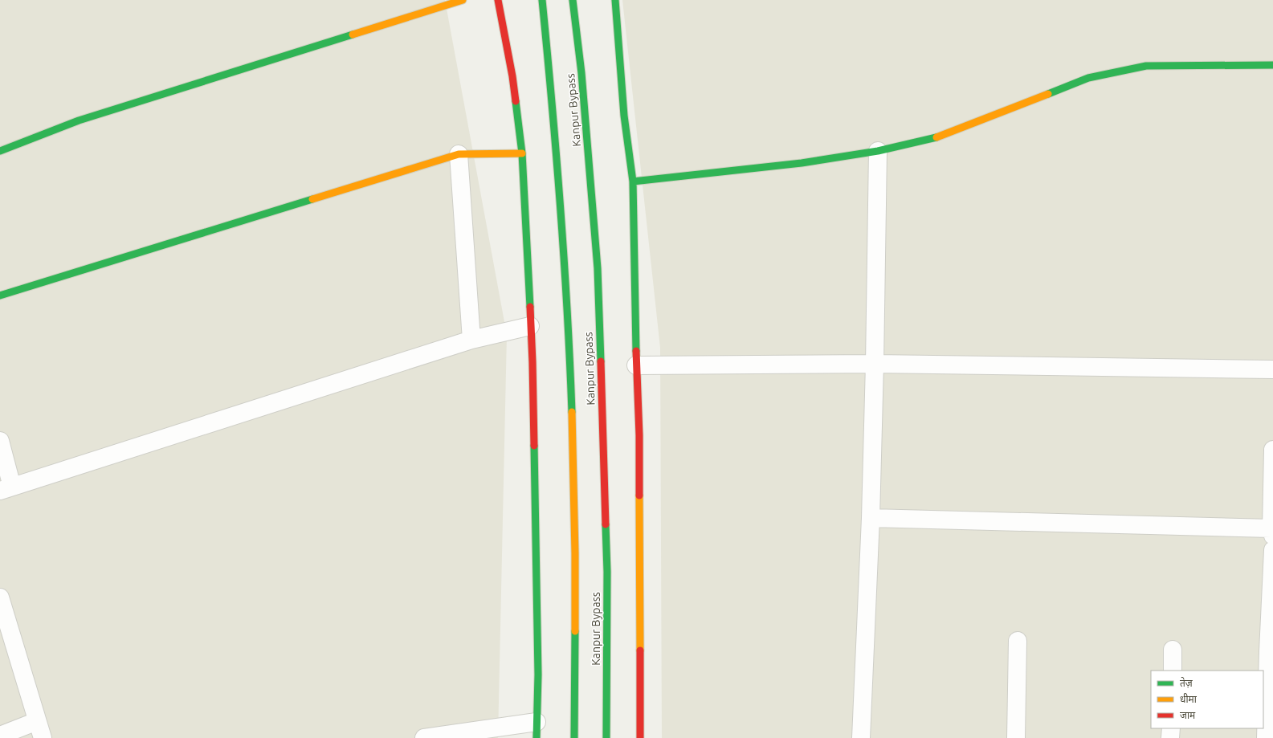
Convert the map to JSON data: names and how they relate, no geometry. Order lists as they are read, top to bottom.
{
  "streets": {
    "main road": ["Kanpur Bypass"]
  },
  "legend": ["तेज़", "धीमा", "जाम"]
}
